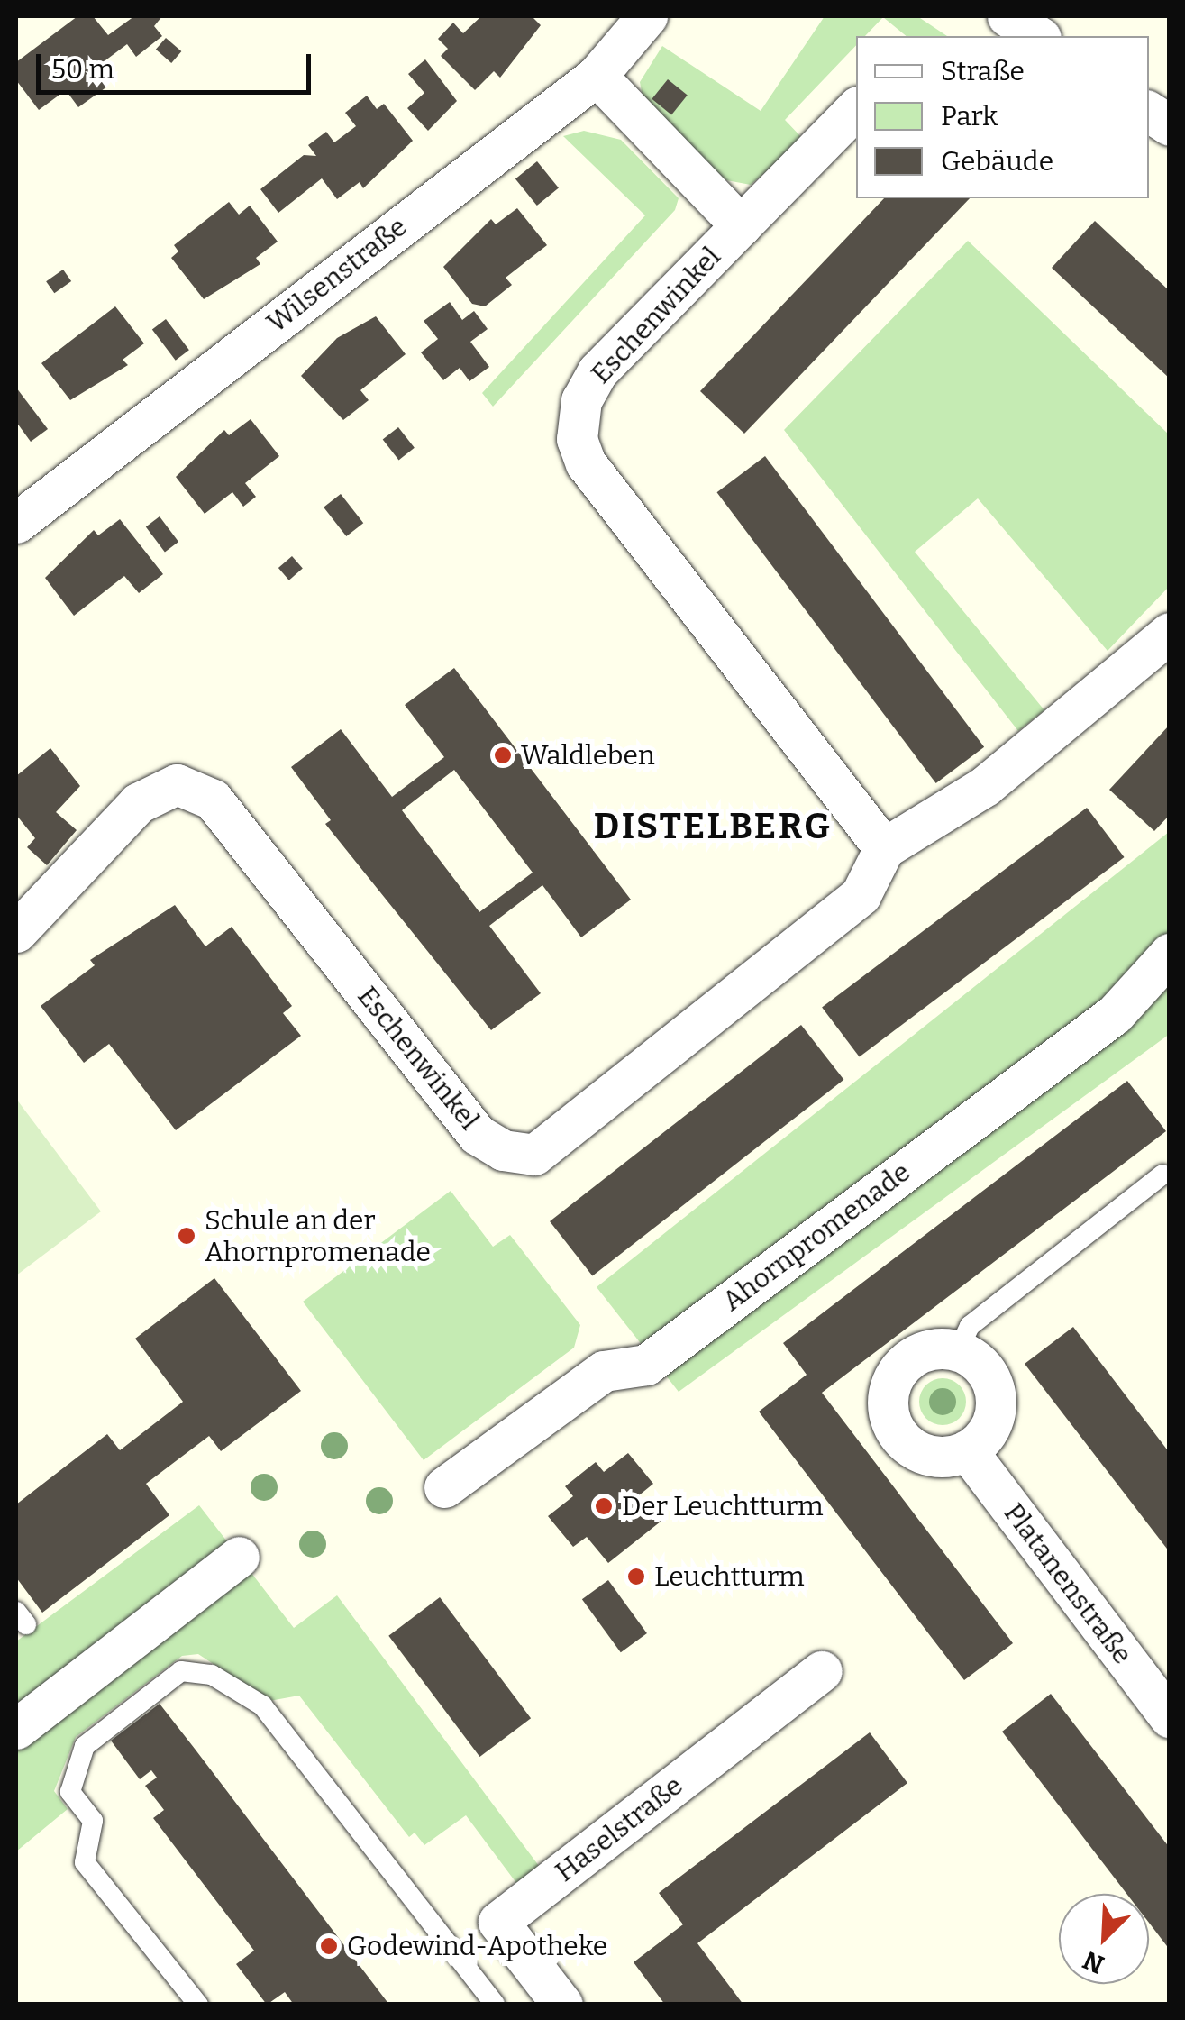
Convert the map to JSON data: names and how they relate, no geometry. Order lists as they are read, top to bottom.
{
  "streets": {
    "street": [
      "Wilsenstraße",
      "Eschenwinkel",
      "Ahornpromenade",
      "Platanenstraße",
      "Haselstraße"
    ]
  },
  "crossings": [
    ["Wilsenstraße", "Eschenwinkel"]
  ],
  "districts": ["DISTELBERG"],
  "places": [
    "Waldleben",
    "Schule an der Ahornpromenade",
    "Der Leuchtturm",
    "Leuchtturm",
    "Godewind-Apotheke"
  ],
  "legend": ["Straße", "Park", "Gebäude"],
  "scale_bar": "50 m",
  "north": "bottom left"
}
